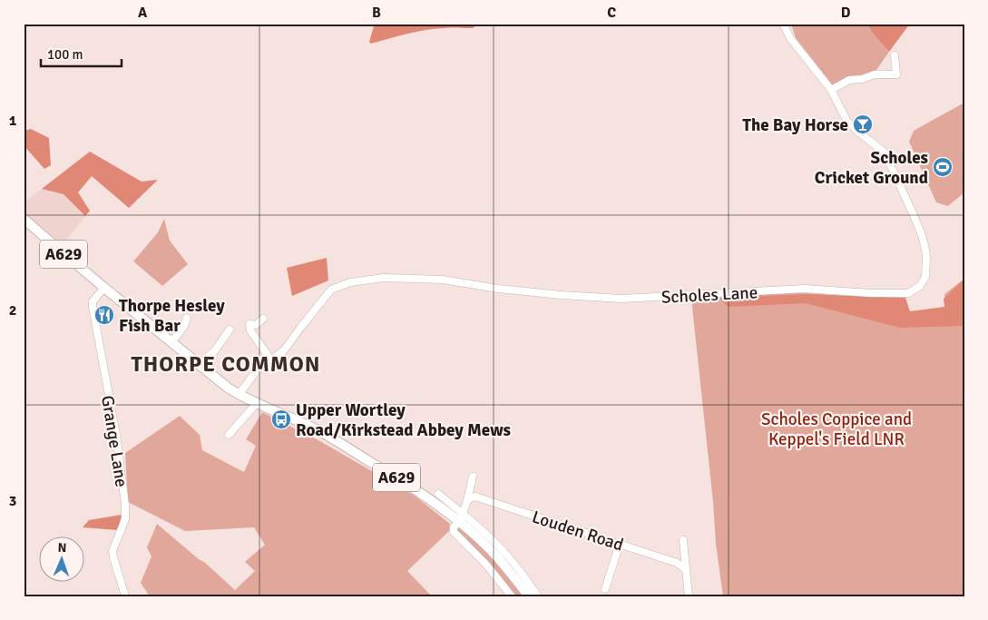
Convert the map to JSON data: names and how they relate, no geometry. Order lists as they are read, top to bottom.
{
  "streets": {
    "main road": ["A629"],
    "street": ["Scholes Lane", "Grange Lane", "Louden Road"]
  },
  "crossings": [
    ["A629", "Scholes Lane"],
    ["A629", "Grange Lane"]
  ],
  "districts": ["THORPE COMMON"],
  "parks": ["Scholes Coppice and Keppel's Field LNR"],
  "places": {
    "bar": ["The Bay Horse"],
    "sports": ["Scholes Cricket Ground"],
    "restaurant": ["Thorpe Hesley Fish Bar"],
    "bus stop": ["Upper Wortley Road/Kirkstead Abbey Mews"]
  },
  "scale_bar": "100 m",
  "north": "top",
  "grid": {
    "columns": [
      "A",
      "B",
      "C",
      "D"
    ],
    "rows": ["1", "2", "3"]
  }
}
